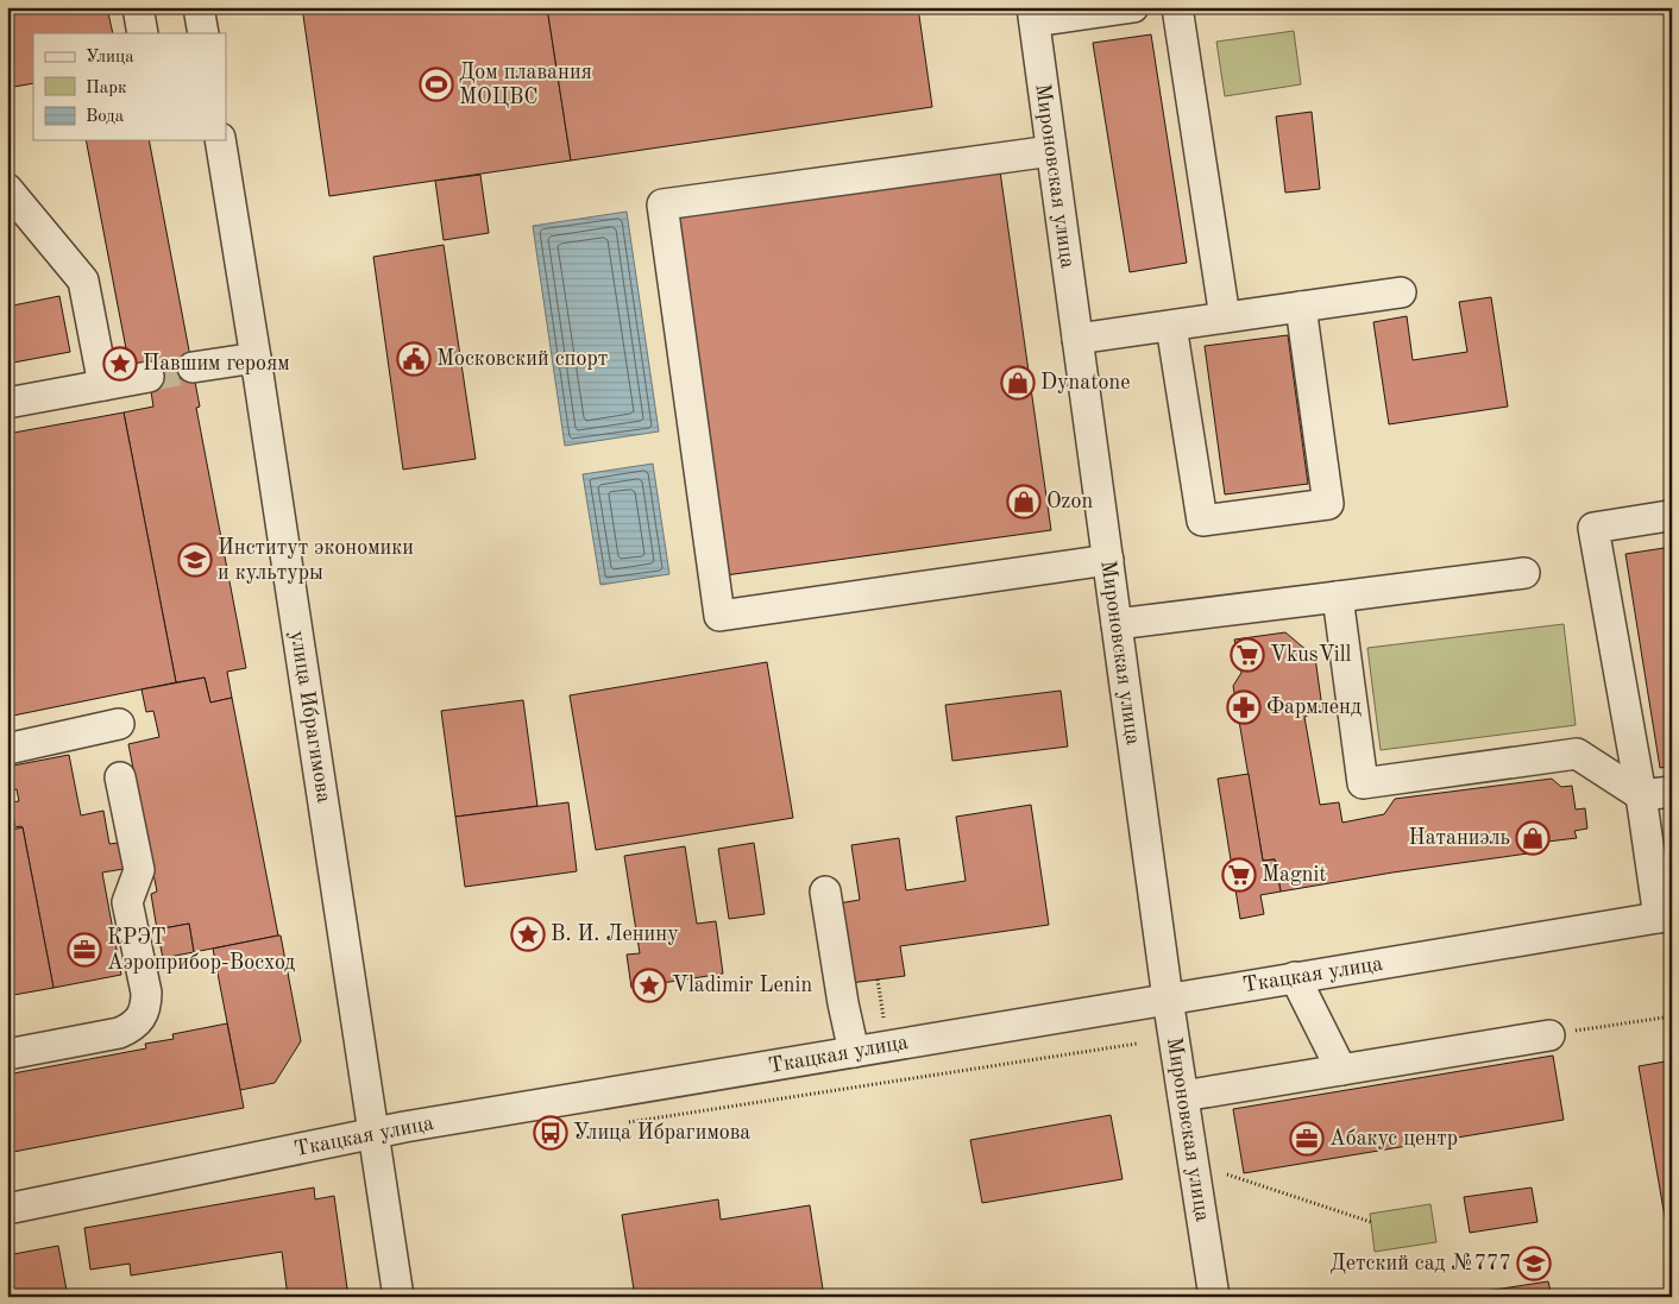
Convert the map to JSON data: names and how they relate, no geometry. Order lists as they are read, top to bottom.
{
  "streets": {
    "street": ["Мироновская улица", "улица Ибрагимова", "Ткацкая улица"]
  },
  "crossings": [
    ["Мироновская улица", "Ткацкая улица"],
    ["улица Ибрагимова", "Ткацкая улица"]
  ],
  "places": {
    "sports": ["Дом плавания МОЦВС"],
    "public building": ["Московский спорт"],
    "place": ["Павшим героям", "В. И. Ленину", "Vladimir Lenin"],
    "shop": ["Dynatone", "Ozon", "Натаниэль"],
    "school or university": ["Институт экономики и культуры", "Детский сад №777"],
    "supermarket": ["VkusVill", "Magnit"],
    "pharmacy": ["Фармленд"],
    "office": ["КРЭТ Аэроприбор-Восход", "Абакус центр"],
    "bus stop": ["Улица Ибрагимова"]
  },
  "legend": ["Улица", "Парк", "Вода"]
}
